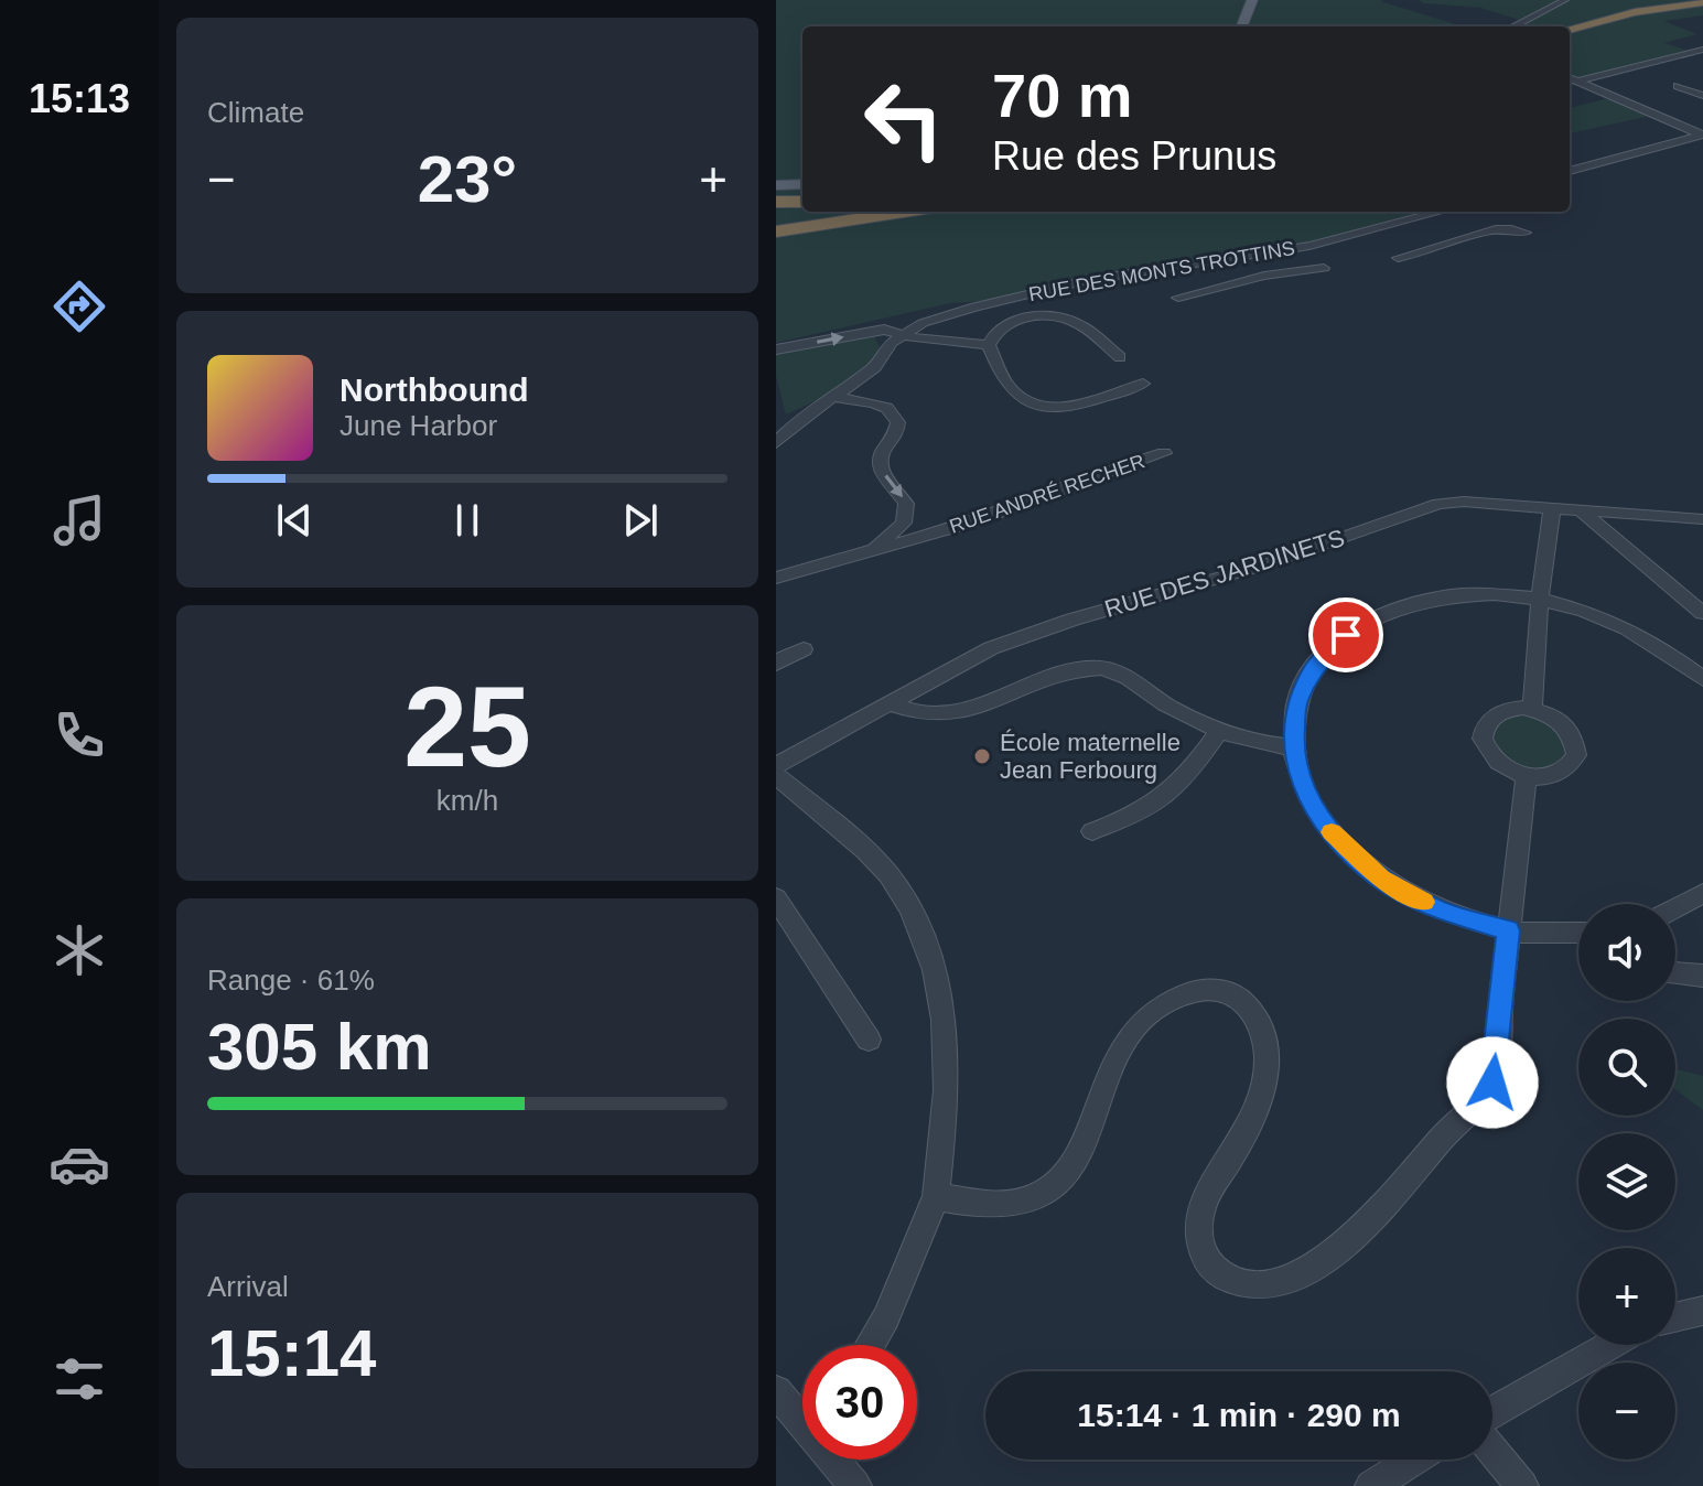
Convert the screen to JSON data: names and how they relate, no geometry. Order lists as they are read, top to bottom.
{
  "streets": {
    "street": ["RUE DES MONTS TROTTINS", "RUE ANDRÉ RECHER", "RUE DES JARDINETS"]
  },
  "places": ["École maternelle Jean Ferbourg"],
  "page": {
    "tabs": "15:13",
    "tile": [
      "Climate",
      ["25", "km/h"],
      ["Range · 61%", "305 km"],
      ["Arrival", "15:14"]
    ],
    "turn": ["70 m", "Rue des Prunus"],
    "heat": ["−", "23°", "+"],
    "song": ["Northbound", "June Harbor"],
    "map_buttons": ["+", "−"],
    "limit": "30",
    "trip": "15:14 · 1 min · 290 m"
  }
}
